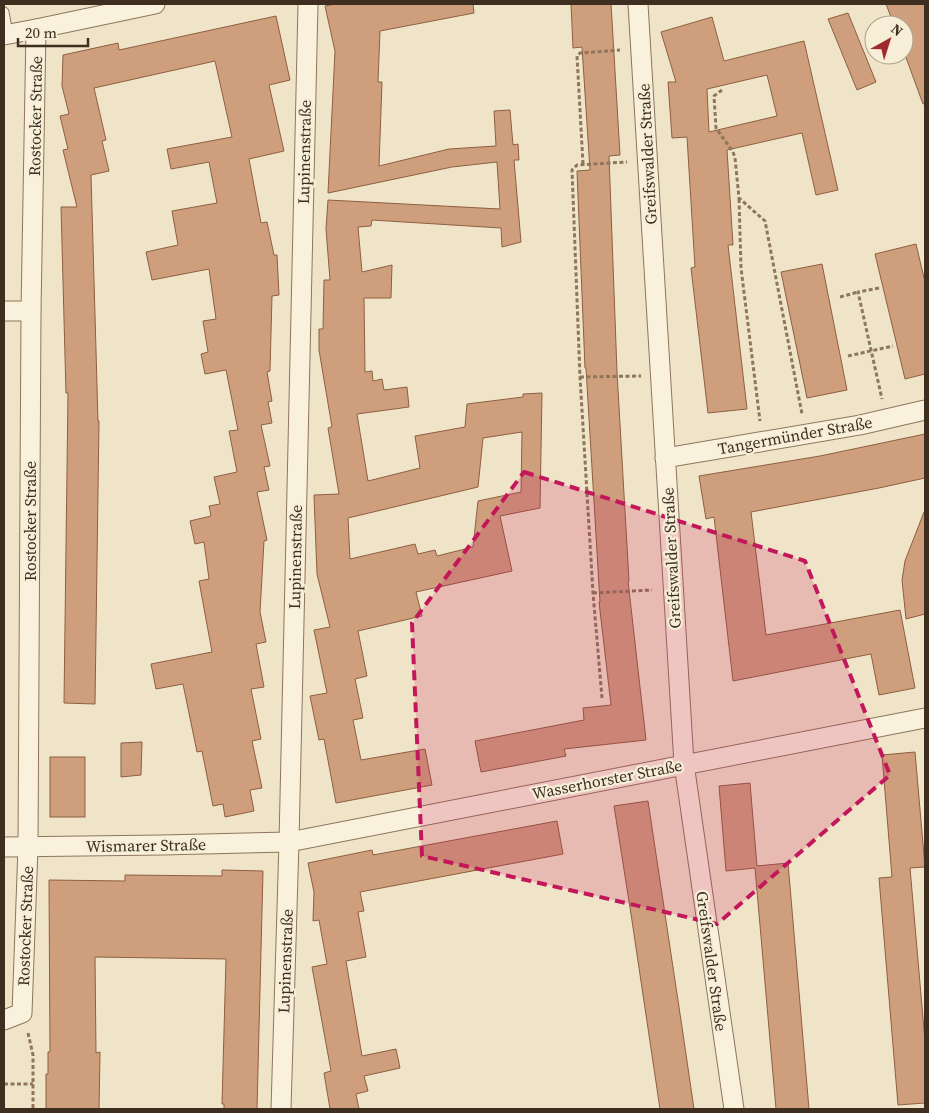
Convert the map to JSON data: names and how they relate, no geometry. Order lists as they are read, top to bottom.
{
  "streets": {
    "street": [
      "Rostocker Straße",
      "Lupinenstraße",
      "Greifswalder Straße",
      "Tangermünder Straße",
      "Wasserhorster Straße",
      "Wismarer Straße"
    ]
  },
  "crossings": [
    ["Rostocker Straße", "Wismarer Straße"],
    ["Lupinenstraße", "Wasserhorster Straße"],
    ["Lupinenstraße", "Wismarer Straße"],
    ["Greifswalder Straße", "Tangermünder Straße"],
    ["Greifswalder Straße", "Wasserhorster Straße"],
    ["Wasserhorster Straße", "Wismarer Straße"]
  ],
  "scale_bar": "20 m",
  "north": "top right"
}
